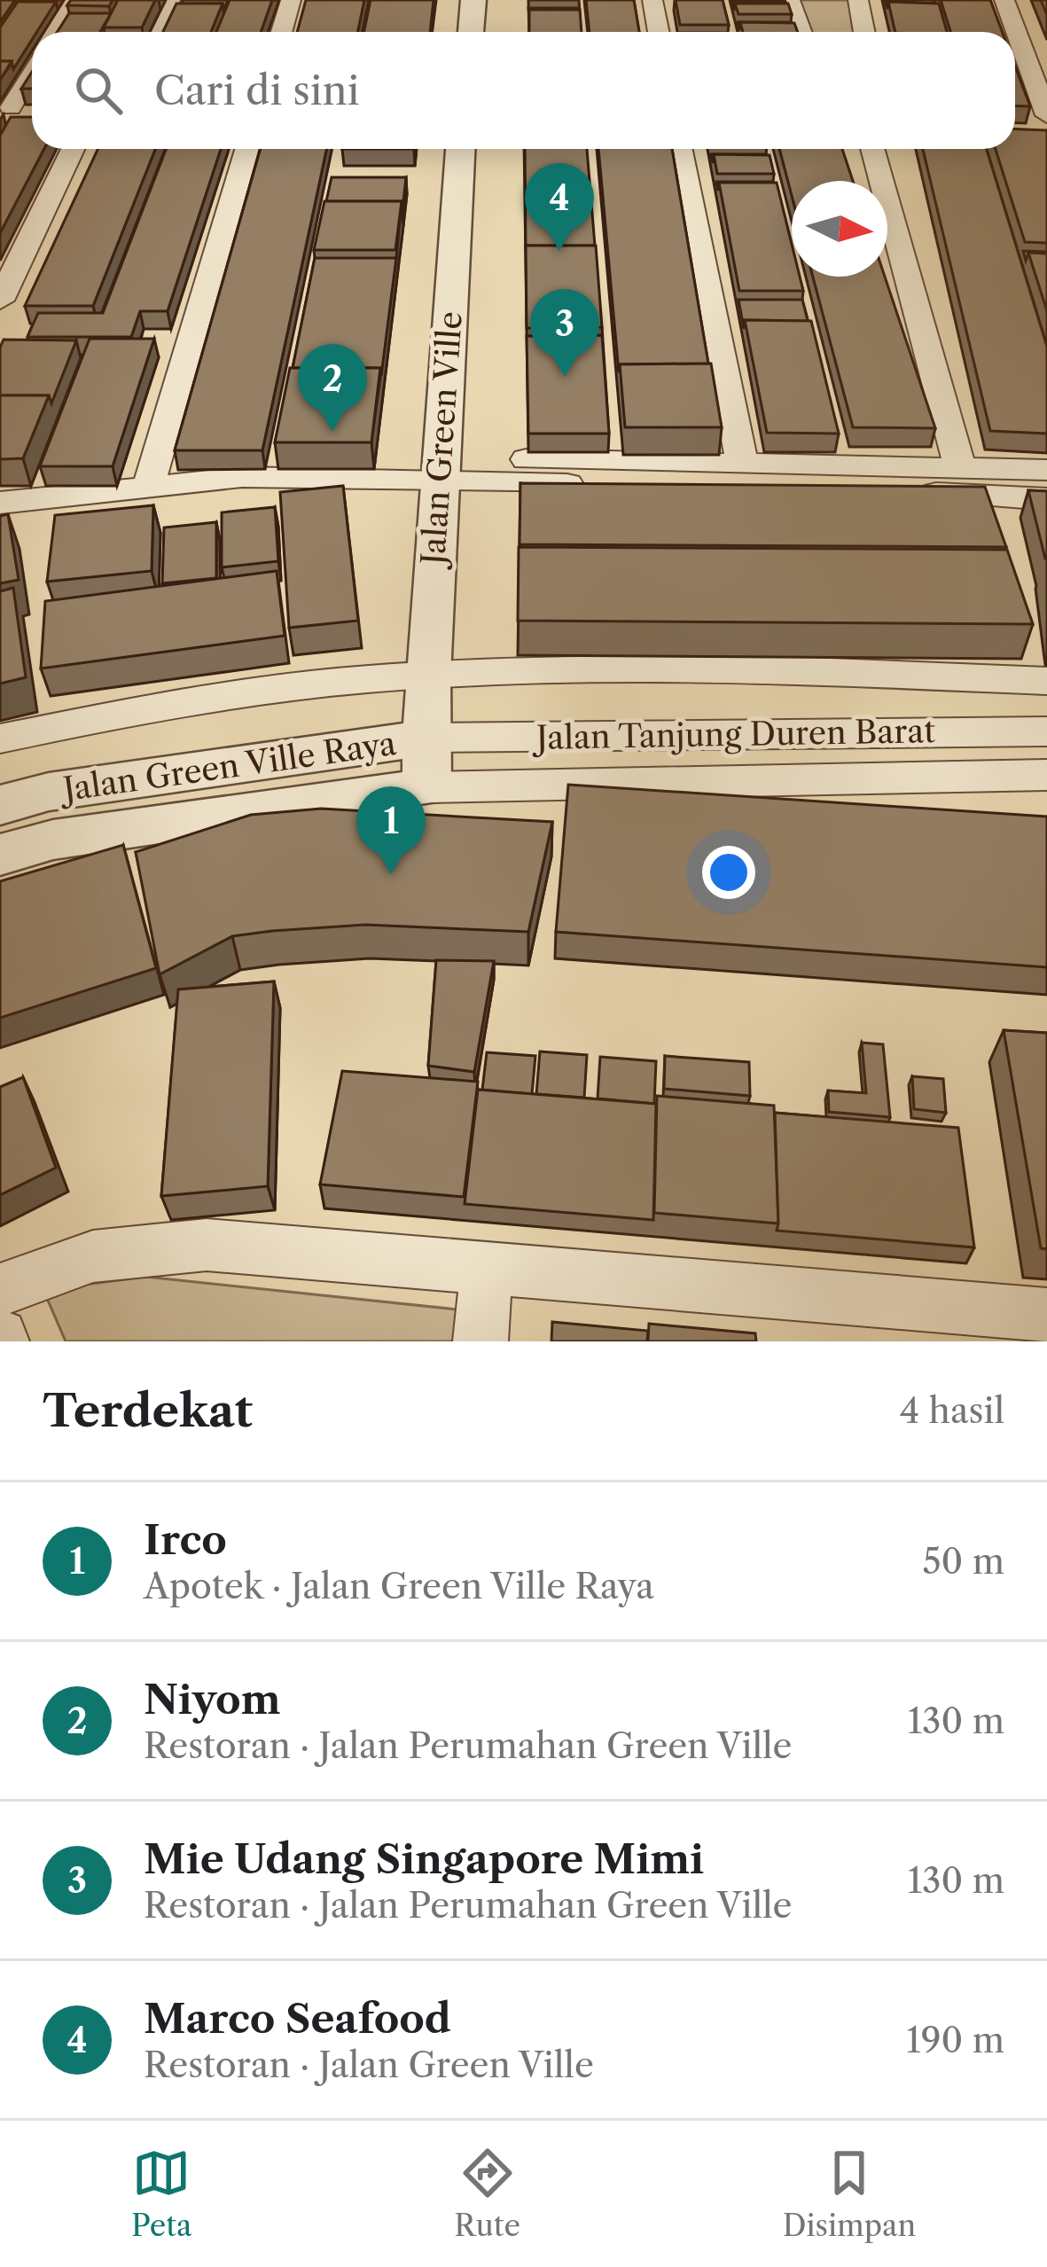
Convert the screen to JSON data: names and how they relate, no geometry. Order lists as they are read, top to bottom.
{
  "streets": {
    "street": ["Jalan Green Ville", "Jalan Tanjung Duren Barat", "Jalan Green Ville Raya"]
  },
  "crossings": [
    ["Jalan Green Ville", "Jalan Tanjung Duren Barat"],
    ["Jalan Green Ville", "Jalan Green Ville Raya"],
    ["Jalan Tanjung Duren Barat", "Jalan Green Ville Raya"]
  ],
  "north": "right",
  "page": {
    "search": "Cari di sini",
    "pins": [
      "4",
      "3",
      "2",
      "1"
    ],
    "heading": ["Terdekat", "4 hasil"],
    "list": [
      {
        "mark": "1",
        "name": "Irco",
        "note": "Apotek · Jalan Green Ville Raya",
        "value": "50 m"
      },
      {
        "mark": "2",
        "name": "Niyom",
        "note": "Restoran · Jalan Perumahan Green Ville",
        "value": "130 m"
      },
      {
        "mark": "3",
        "name": "Mie Udang Singapore Mimi",
        "note": "Restoran · Jalan Perumahan Green Ville",
        "value": "130 m"
      },
      {
        "mark": "4",
        "name": "Marco Seafood",
        "note": "Restoran · Jalan Green Ville",
        "value": "190 m"
      }
    ],
    "nav": ["Peta", "Rute", "Disimpan"]
  }
}
